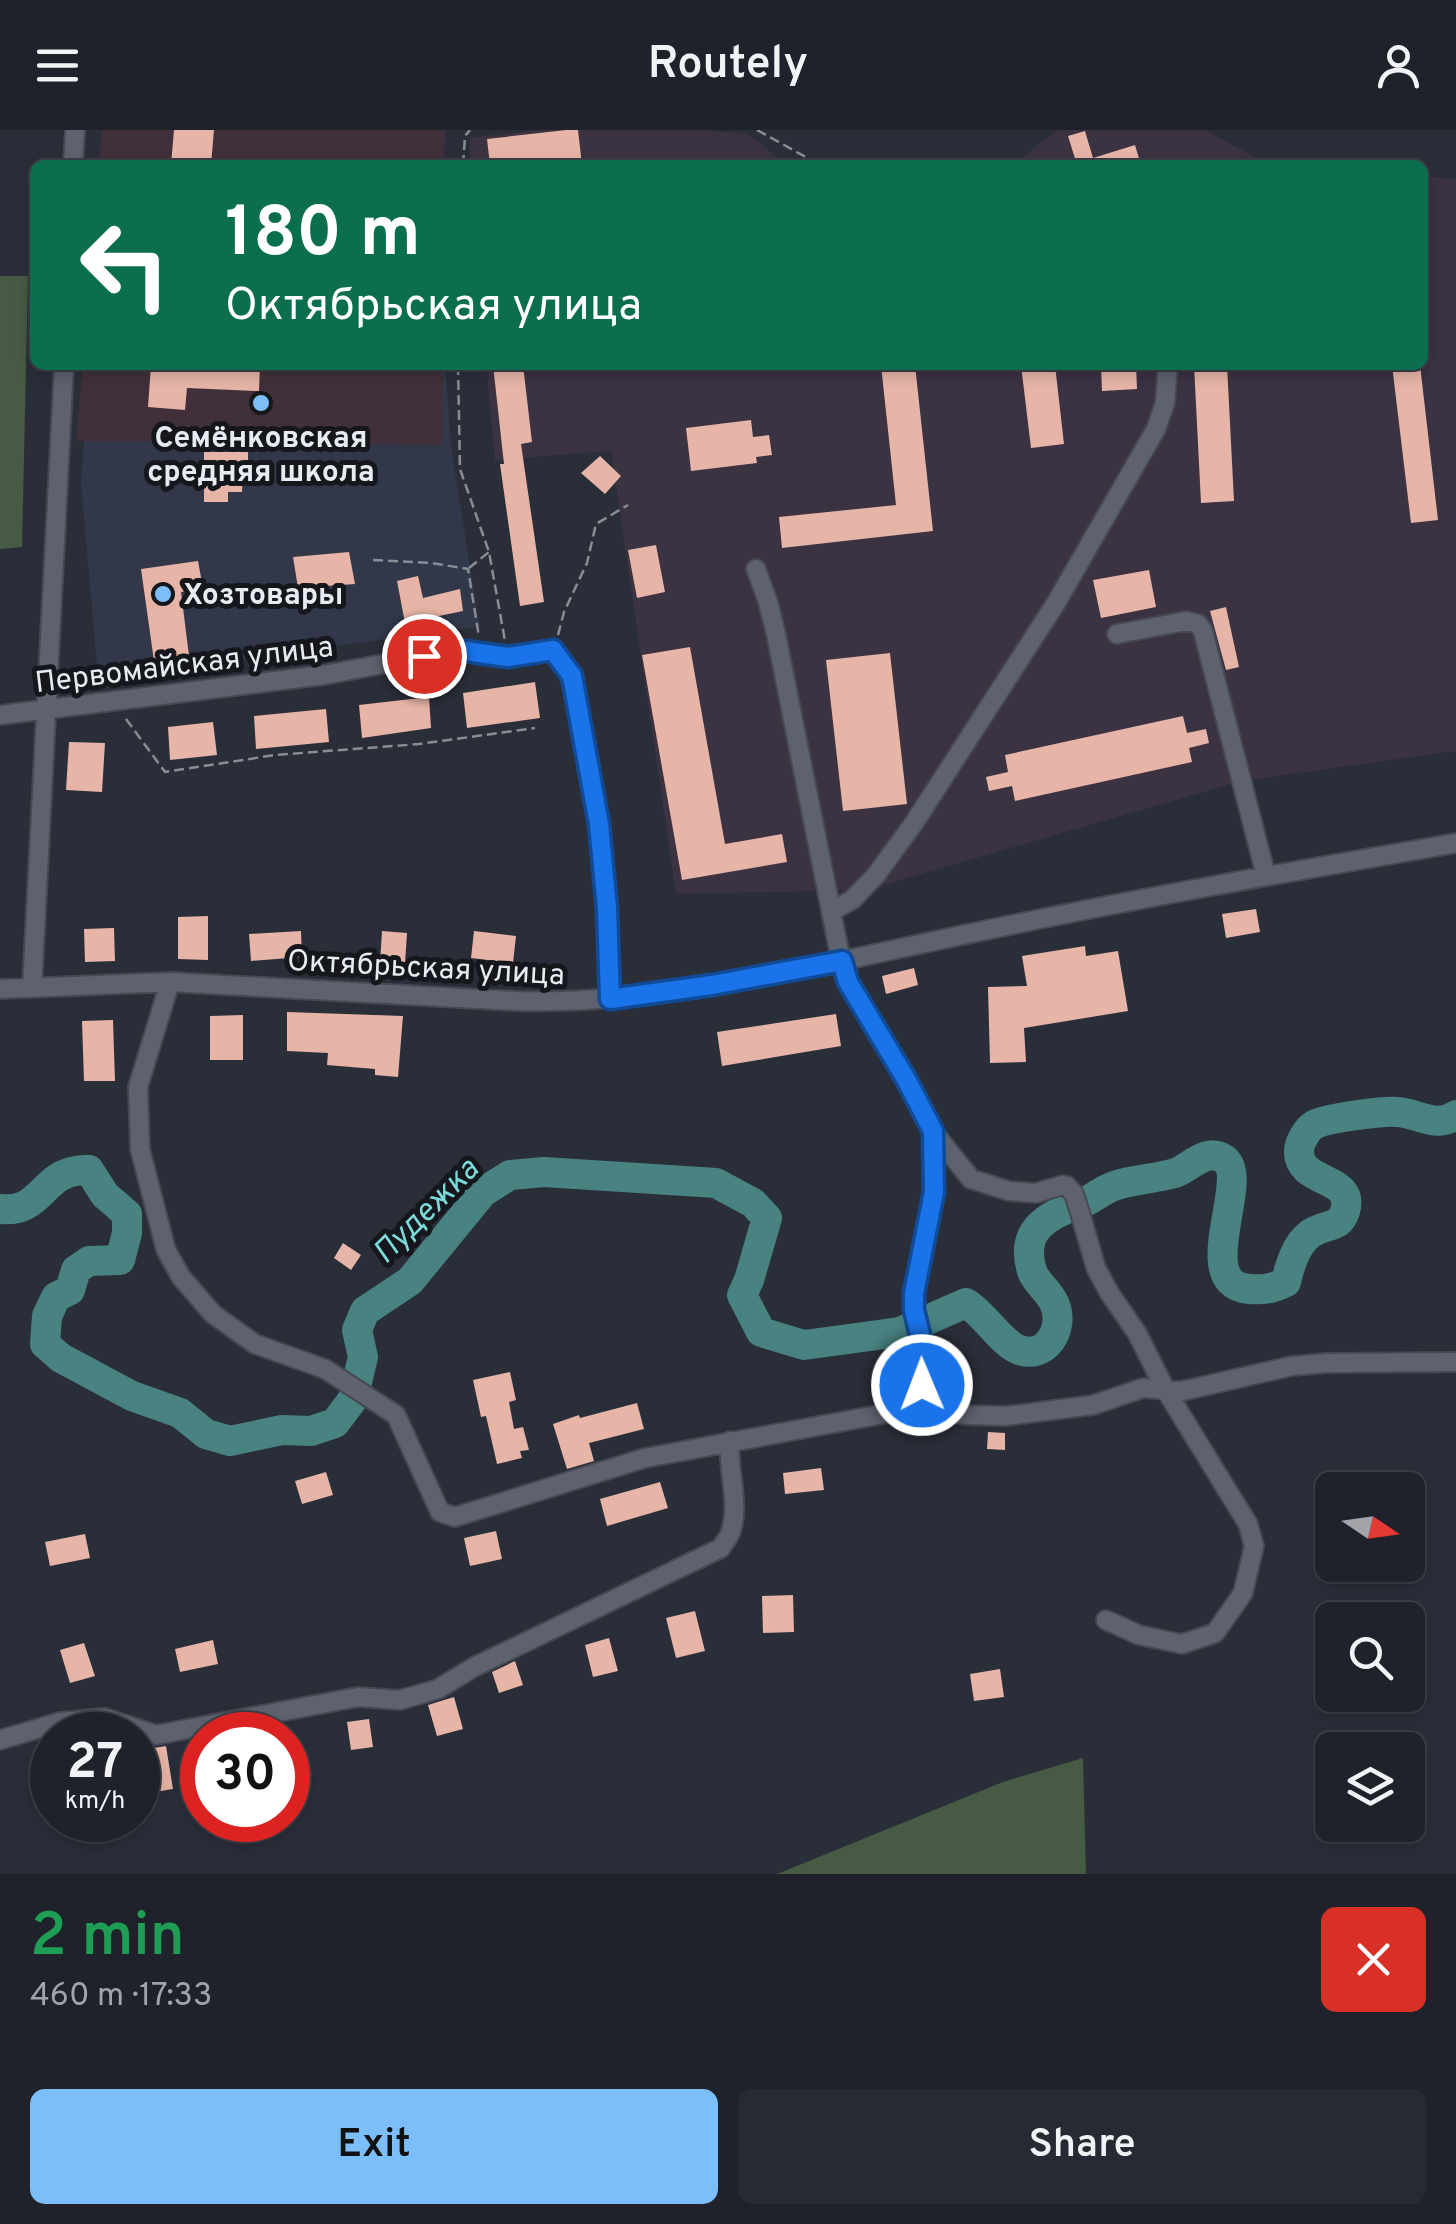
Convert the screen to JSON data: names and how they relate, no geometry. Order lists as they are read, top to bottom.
{
  "streets": {
    "street": ["Первомайская улица", "Октябрьская улица"]
  },
  "water": ["Пудежка"],
  "places": ["Семёнковская средняя школа", "Хозтовары"],
  "north": "right",
  "page": {
    "header": "Routely",
    "turn": ["180 m", "Октябрьская улица"],
    "speed": "27 km/h",
    "limit": "30",
    "heading": ["2 min", "460 m · 17:33"],
    "buttons": ["Exit", "Share"]
  }
}
